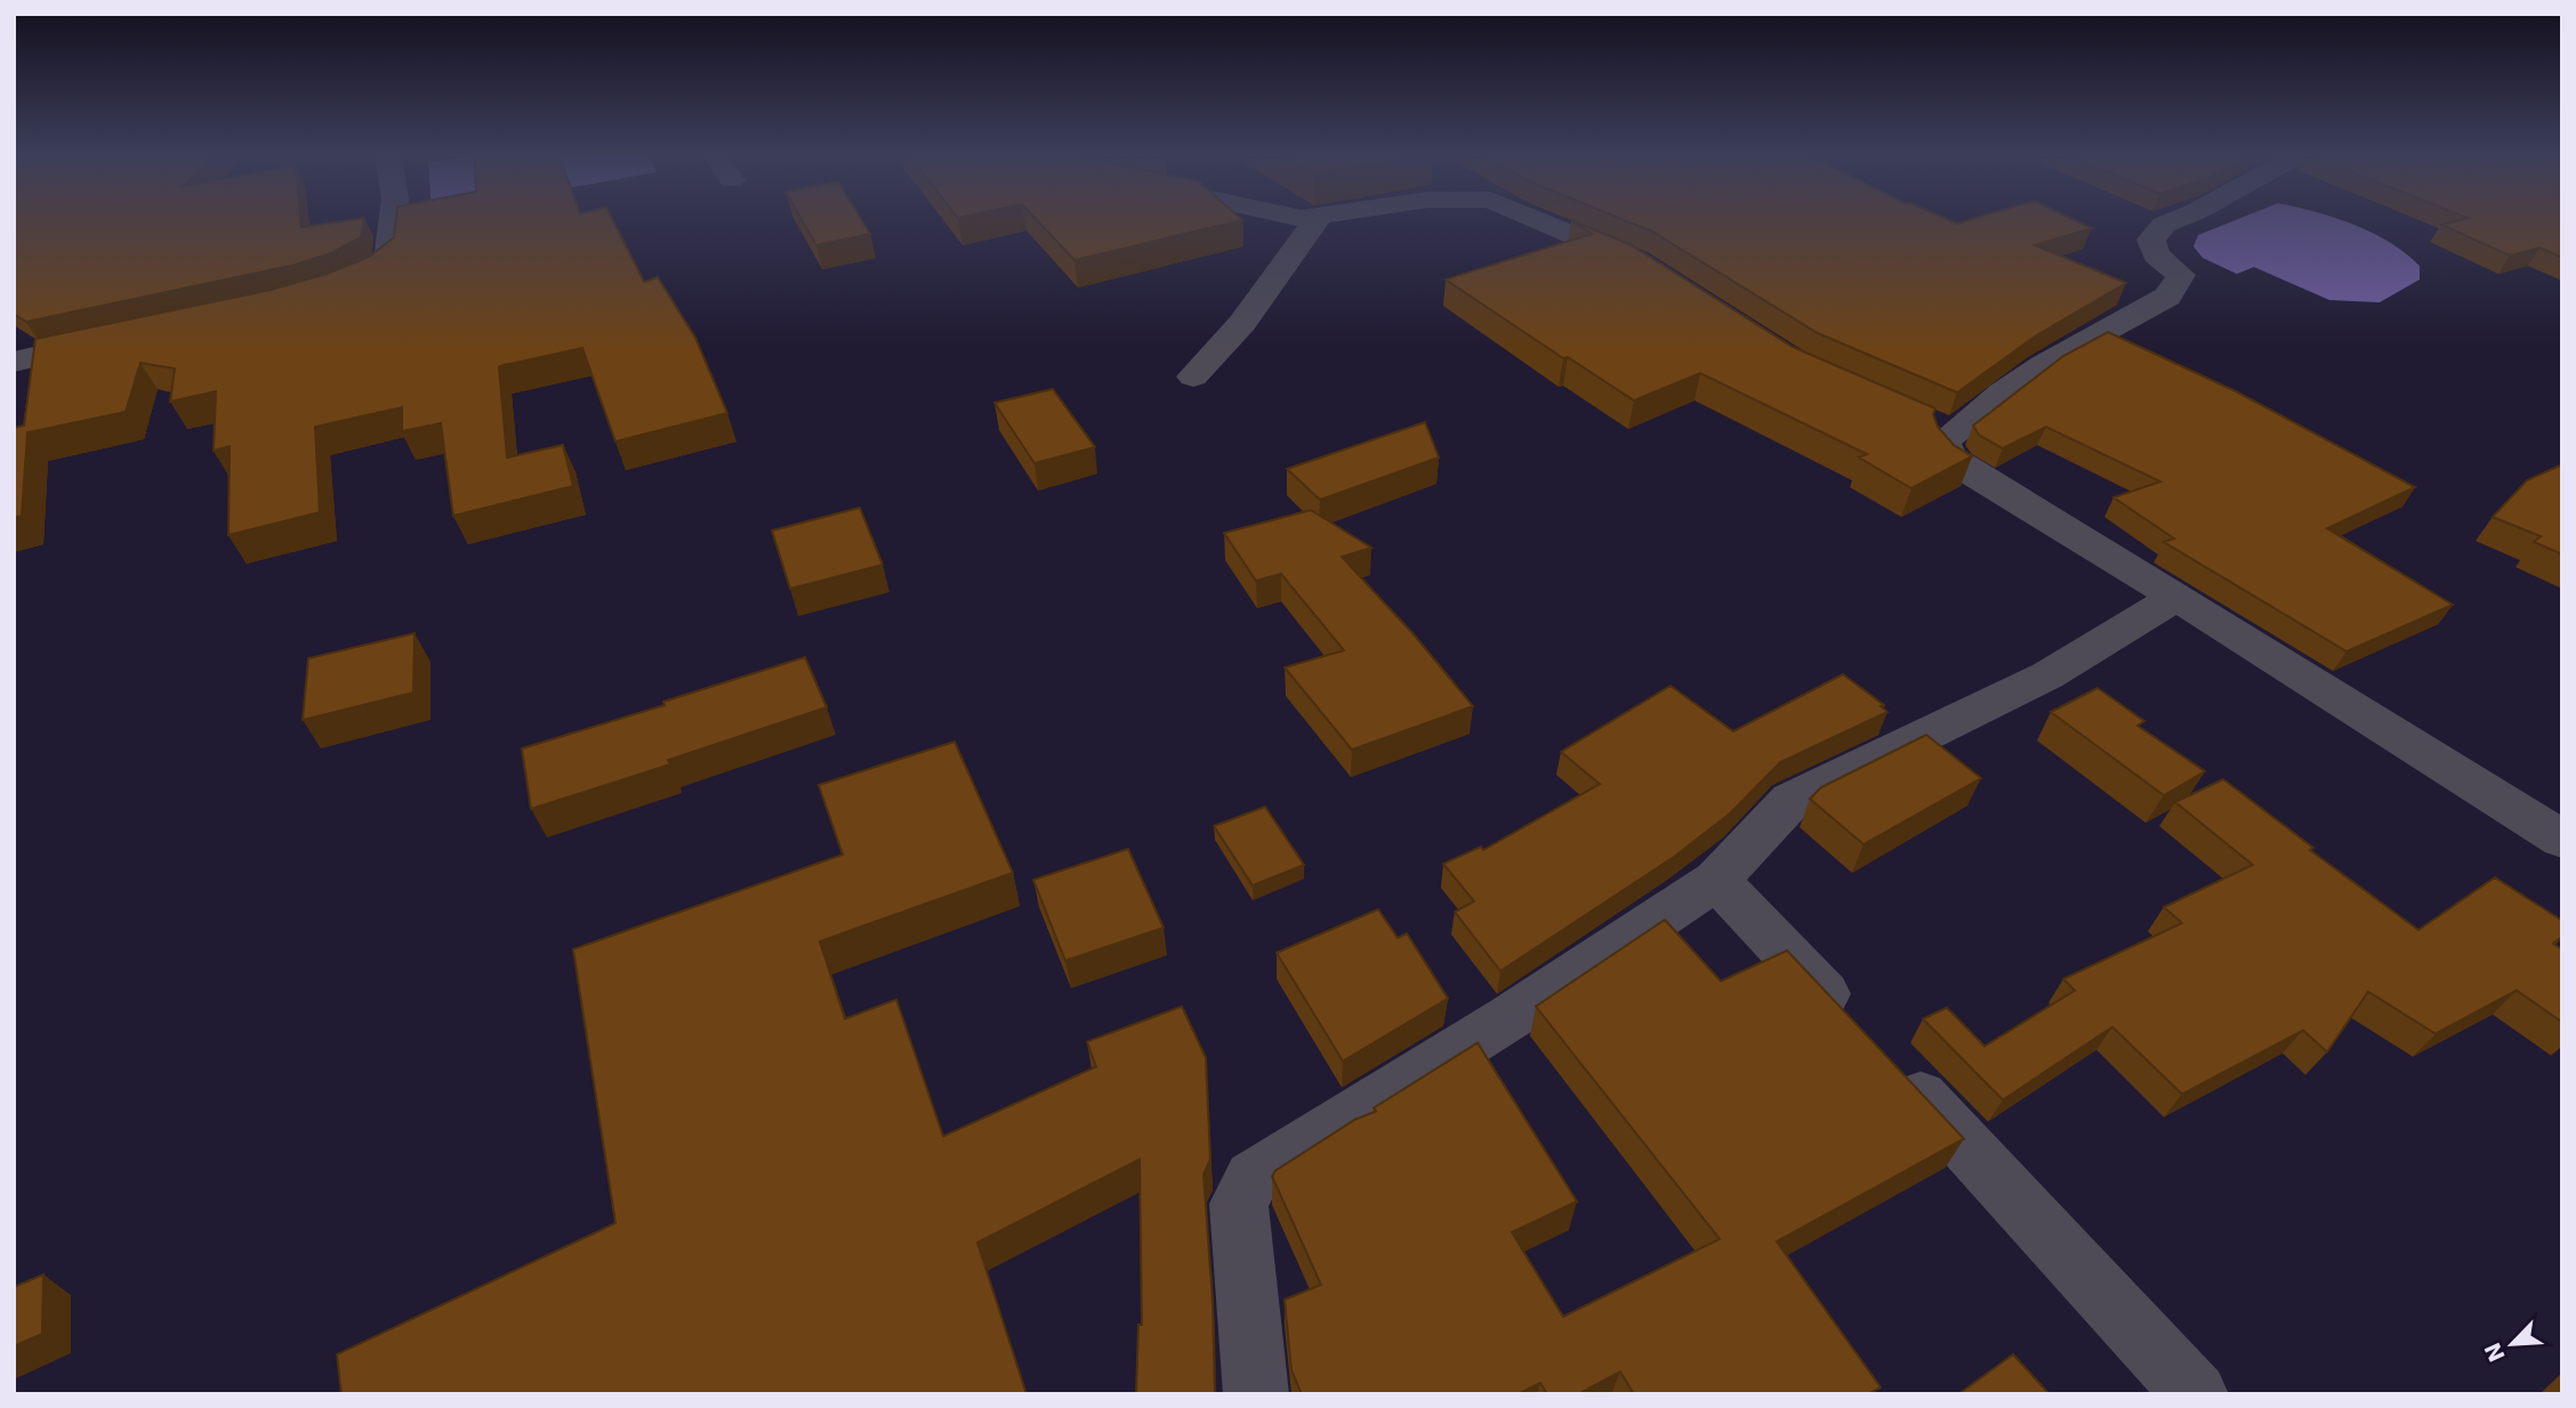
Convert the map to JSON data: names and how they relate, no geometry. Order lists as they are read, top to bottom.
{
  "north": "bottom left"
}
